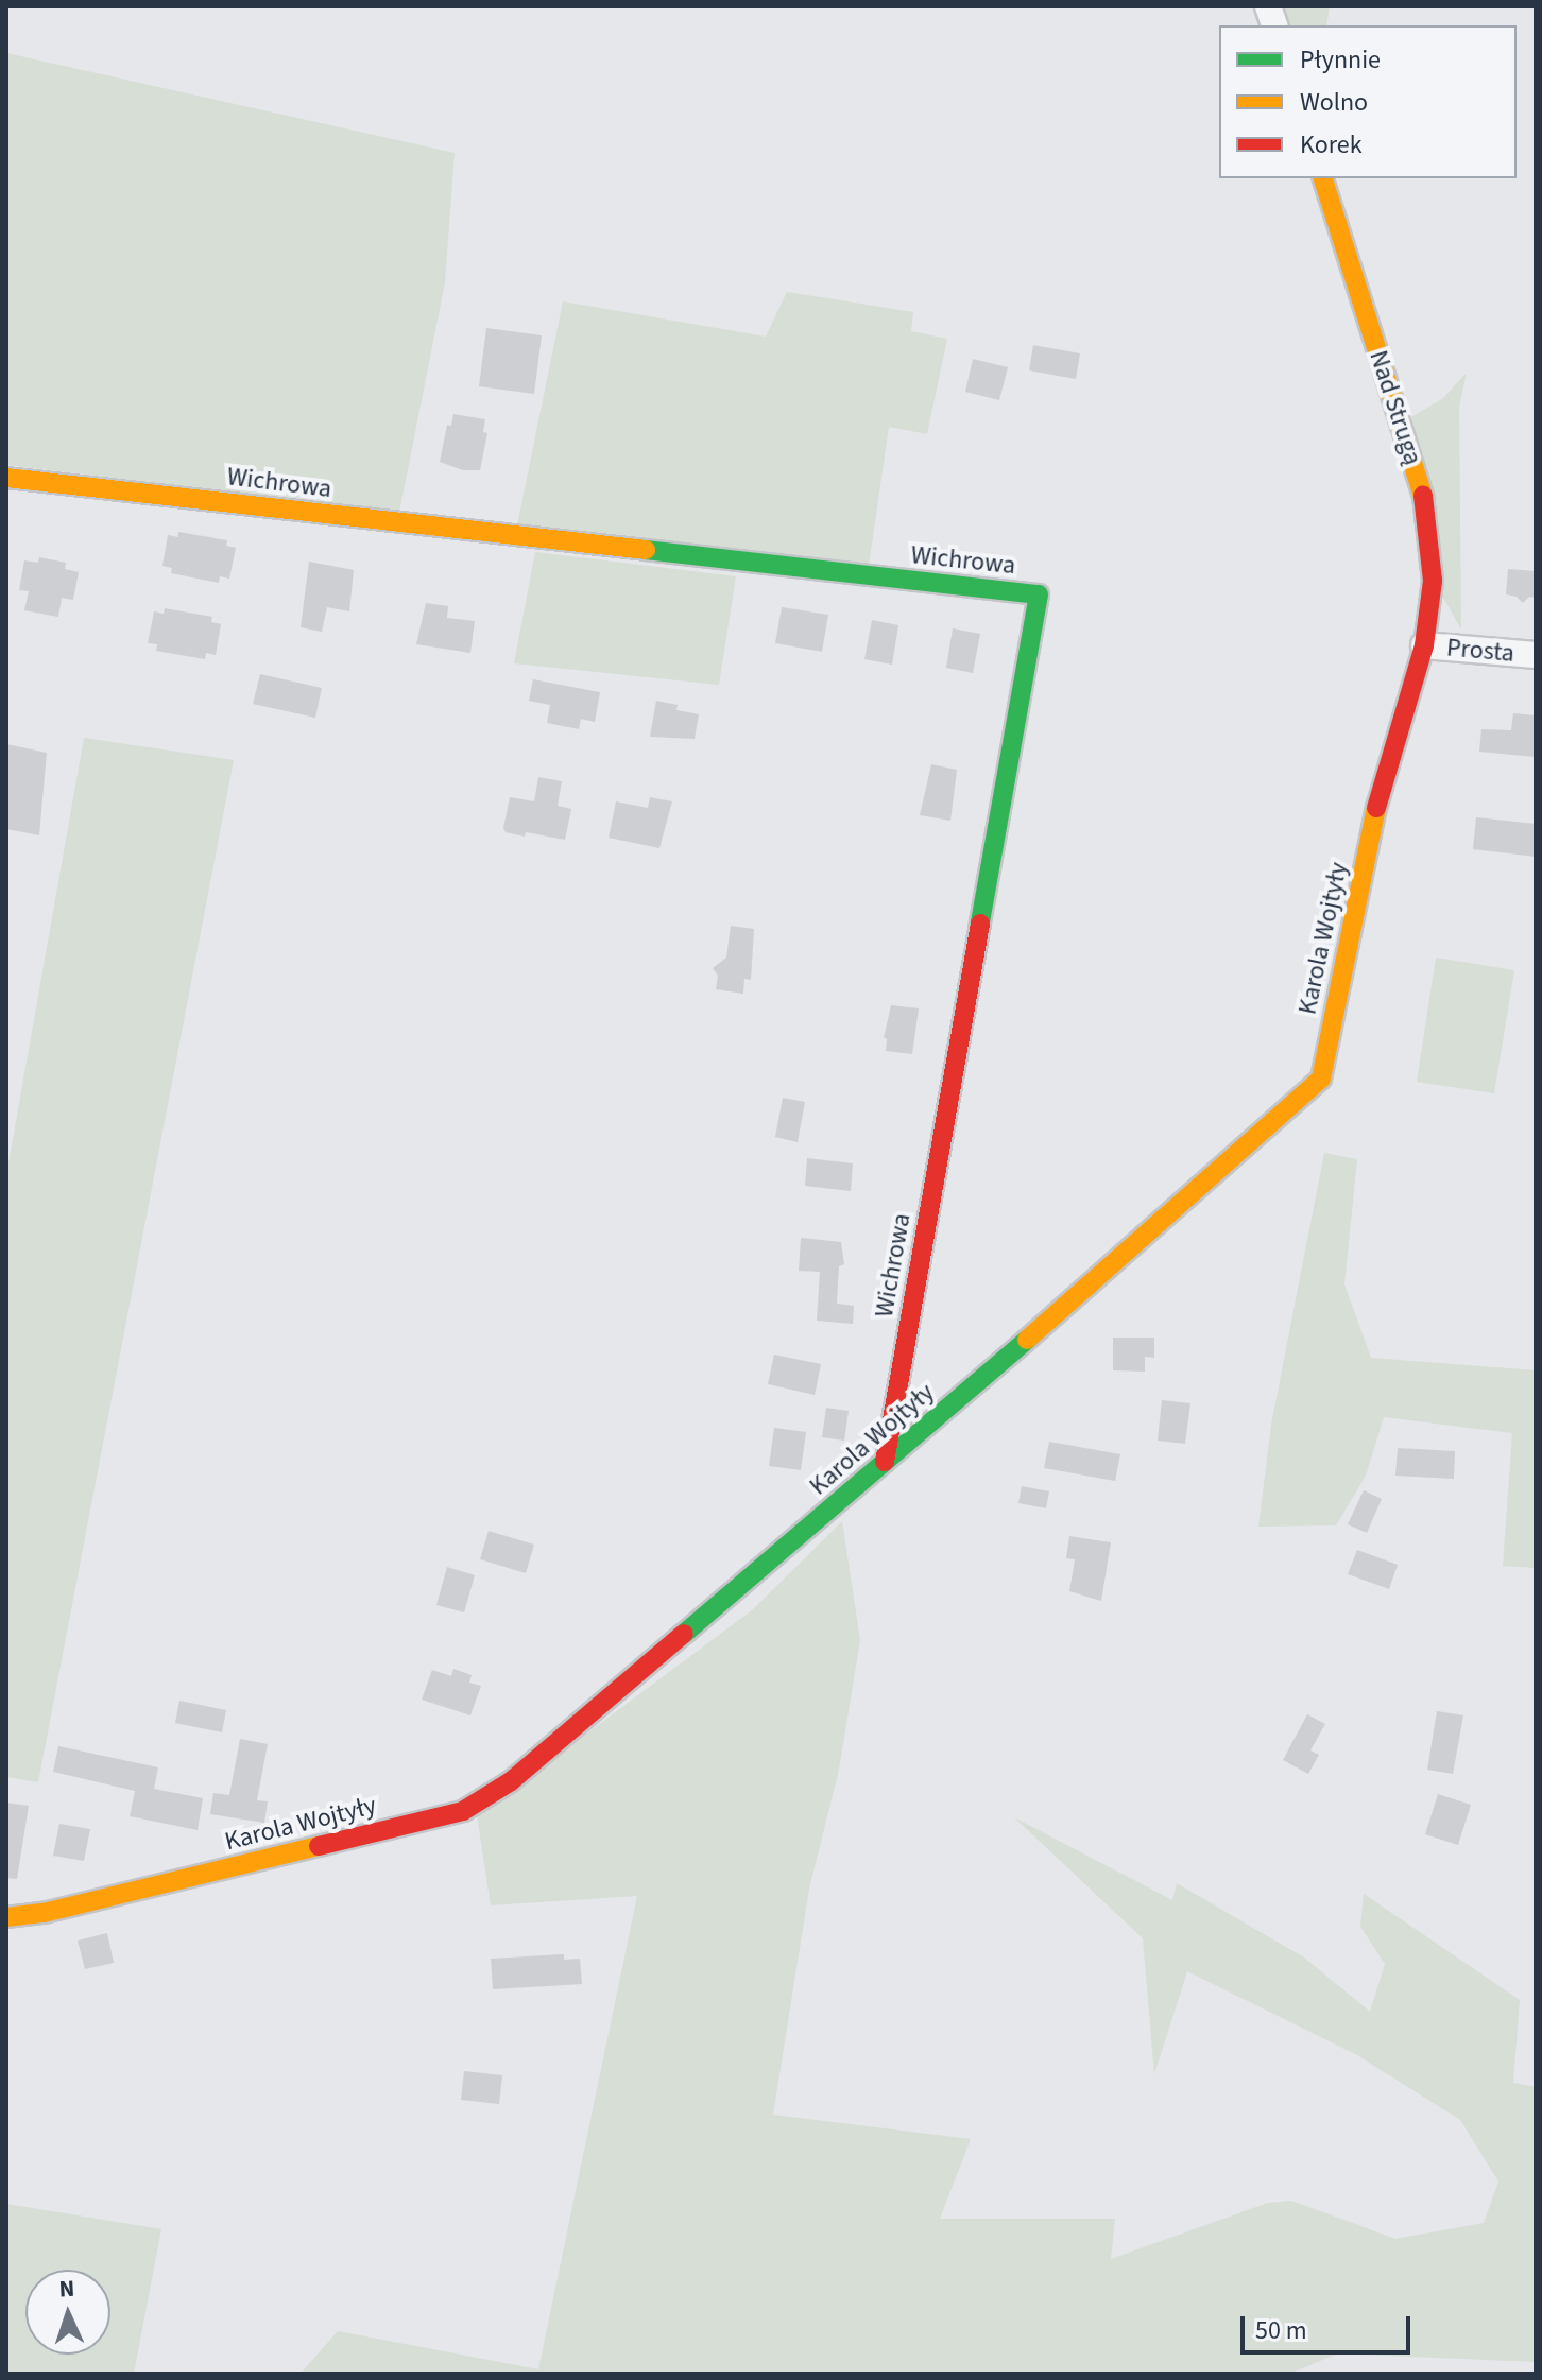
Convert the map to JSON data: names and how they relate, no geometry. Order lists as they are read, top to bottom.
{
  "streets": {
    "street": [
      "Nad Strugą",
      "Wichrowa",
      "Prosta",
      "Karola Wojtyły"
    ]
  },
  "crossings": [
    ["Nad Strugą", "Prosta"],
    ["Nad Strugą", "Karola Wojtyły"],
    ["Wichrowa", "Karola Wojtyły"],
    ["Prosta", "Karola Wojtyły"]
  ],
  "legend": ["Płynnie", "Wolno", "Korek"],
  "scale_bar": "50 m",
  "north": "top"
}
